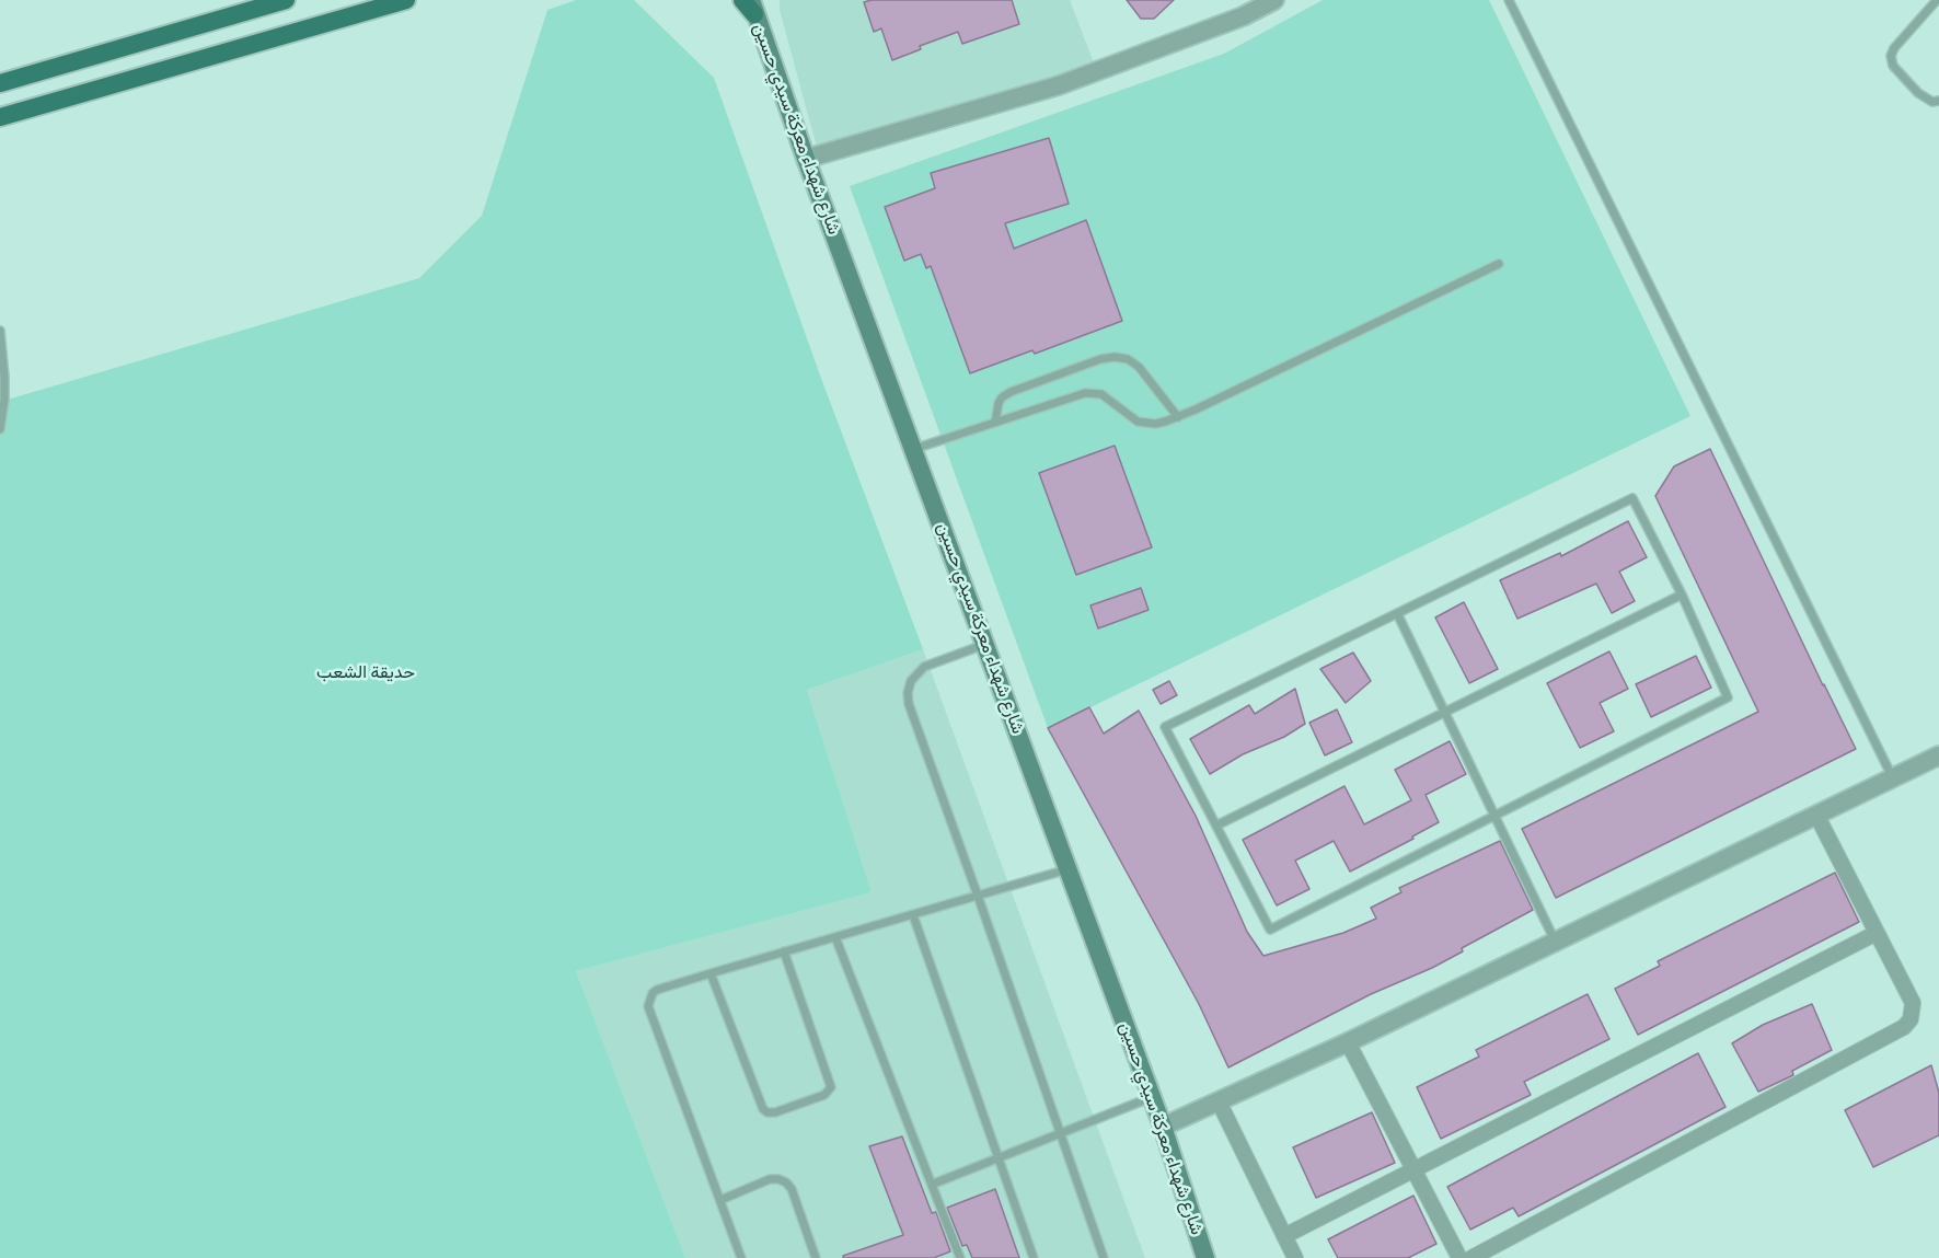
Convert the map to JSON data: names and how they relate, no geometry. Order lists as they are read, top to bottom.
{
  "streets": {
    "main road": ["شارع شهداء معركة سيدي حسين"]
  },
  "parks": ["حديقة الشعب"]
}
